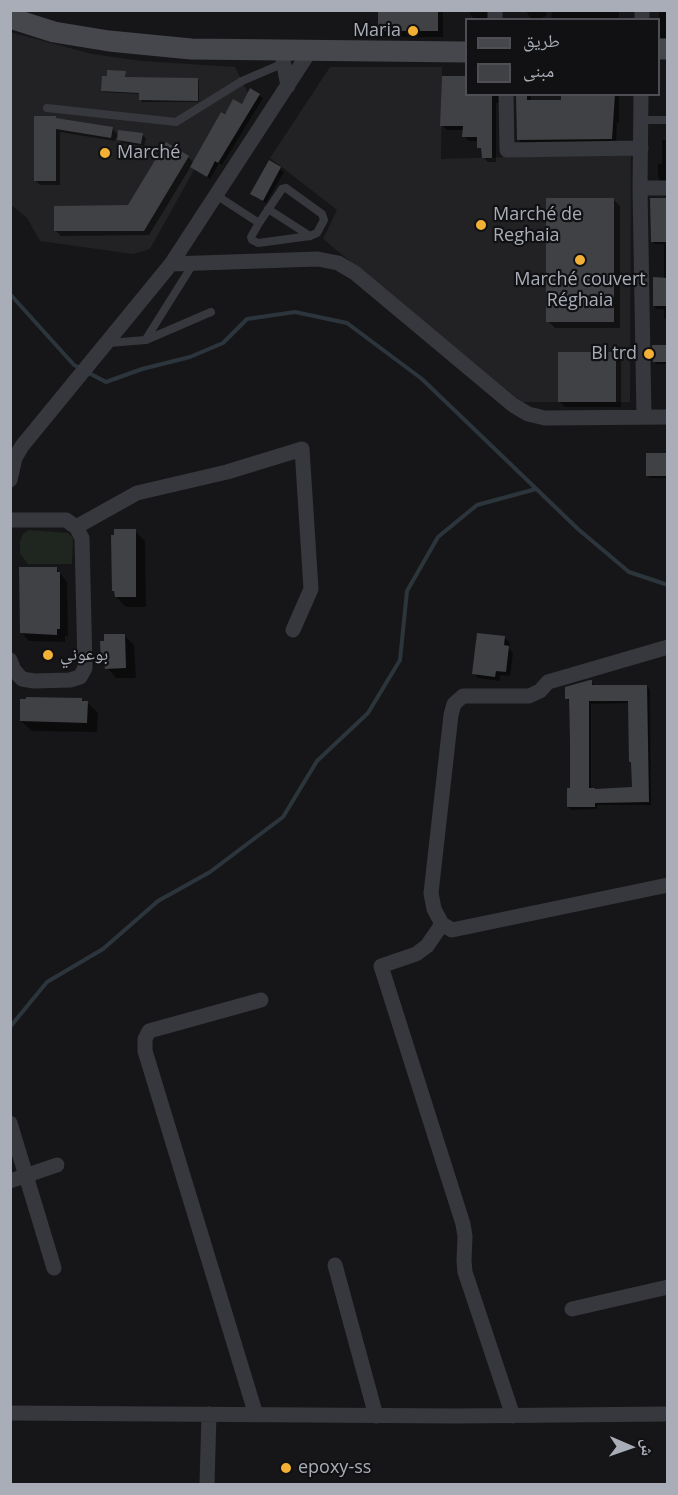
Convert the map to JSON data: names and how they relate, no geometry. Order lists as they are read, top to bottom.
{
  "places": [
    "Maria",
    "Marché",
    "Marché de Reghaia",
    "Marché couvert Réghaia",
    "Bl trd",
    "بوعوني",
    "epoxy-ss"
  ],
  "legend": ["طريق", "مبنى"],
  "north": "right"
}
